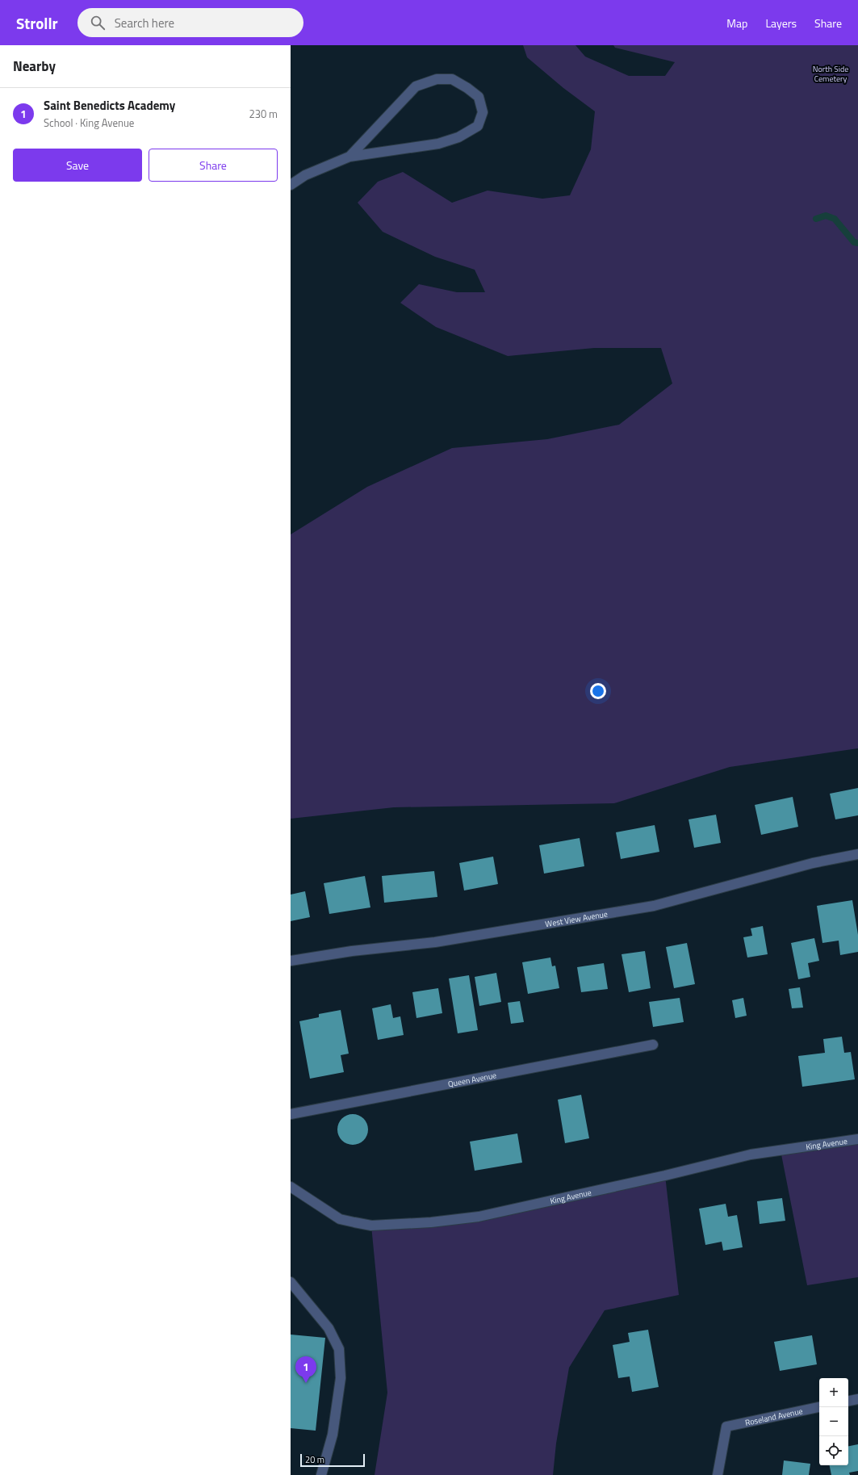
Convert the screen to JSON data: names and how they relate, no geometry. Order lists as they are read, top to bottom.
{
  "streets": {
    "street": [
      "West View Avenue",
      "Queen Avenue",
      "King Avenue",
      "Roseland Avenue"
    ]
  },
  "parks": ["North Side Cemetery"],
  "scale_bar": "20 m",
  "page": {
    "header": "Strollr",
    "search": "Search here",
    "nav": ["Map", "Layers", "Share"],
    "heading": "Nearby",
    "list": [
      {
        "mark": "1",
        "name": "Saint Benedicts Academy",
        "note": "School · King Avenue",
        "value": "230 m"
      }
    ],
    "buttons": ["Save", "Share"],
    "pins": "1",
    "map_buttons": ["+", "−"],
    "scale": "20 m"
  }
}
